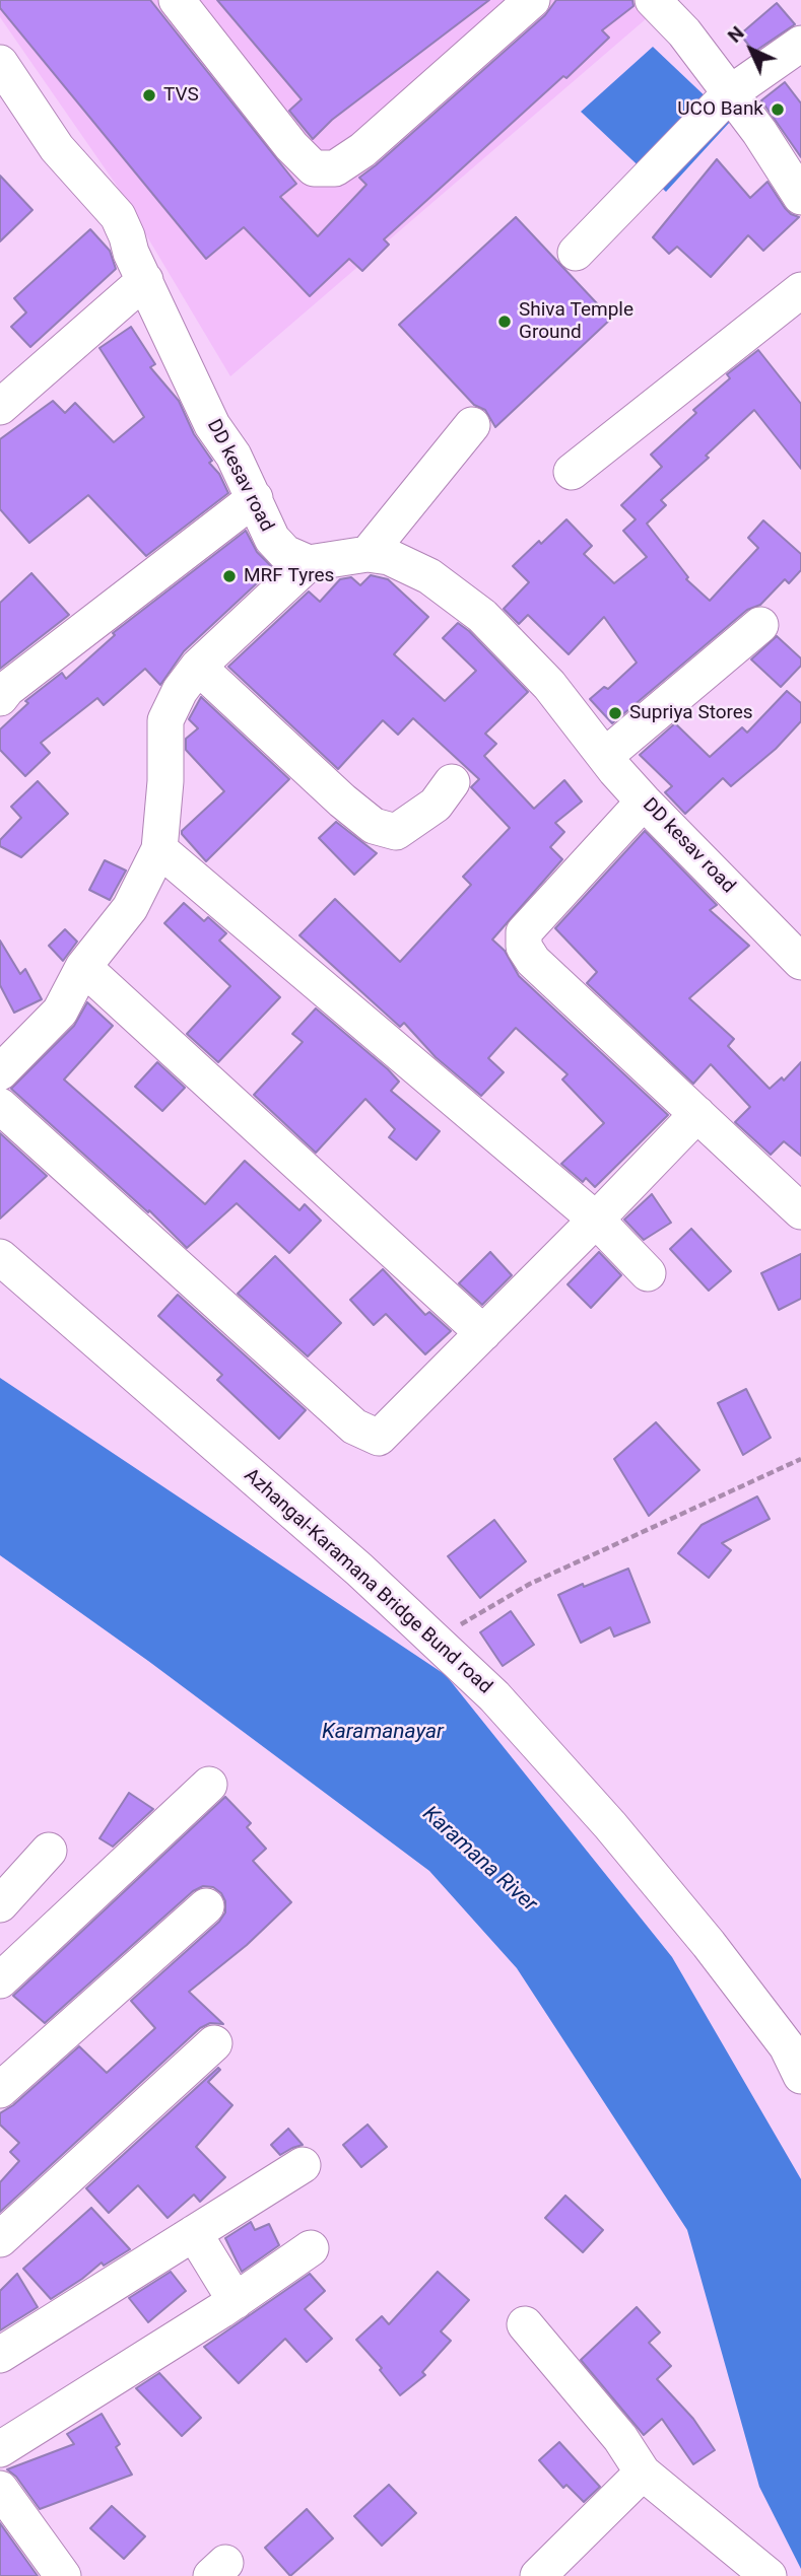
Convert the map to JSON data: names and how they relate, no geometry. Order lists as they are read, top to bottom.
{
  "streets": {
    "street": ["DD kesav road", "Azhangal-Karamana Bridge Bund road"]
  },
  "water": ["Karamanayar", "Karamana River"],
  "places": [
    "TVS",
    "UCO Bank",
    "Shiva Temple Ground",
    "MRF Tyres",
    "Supriya Stores"
  ],
  "north": "top left"
}
